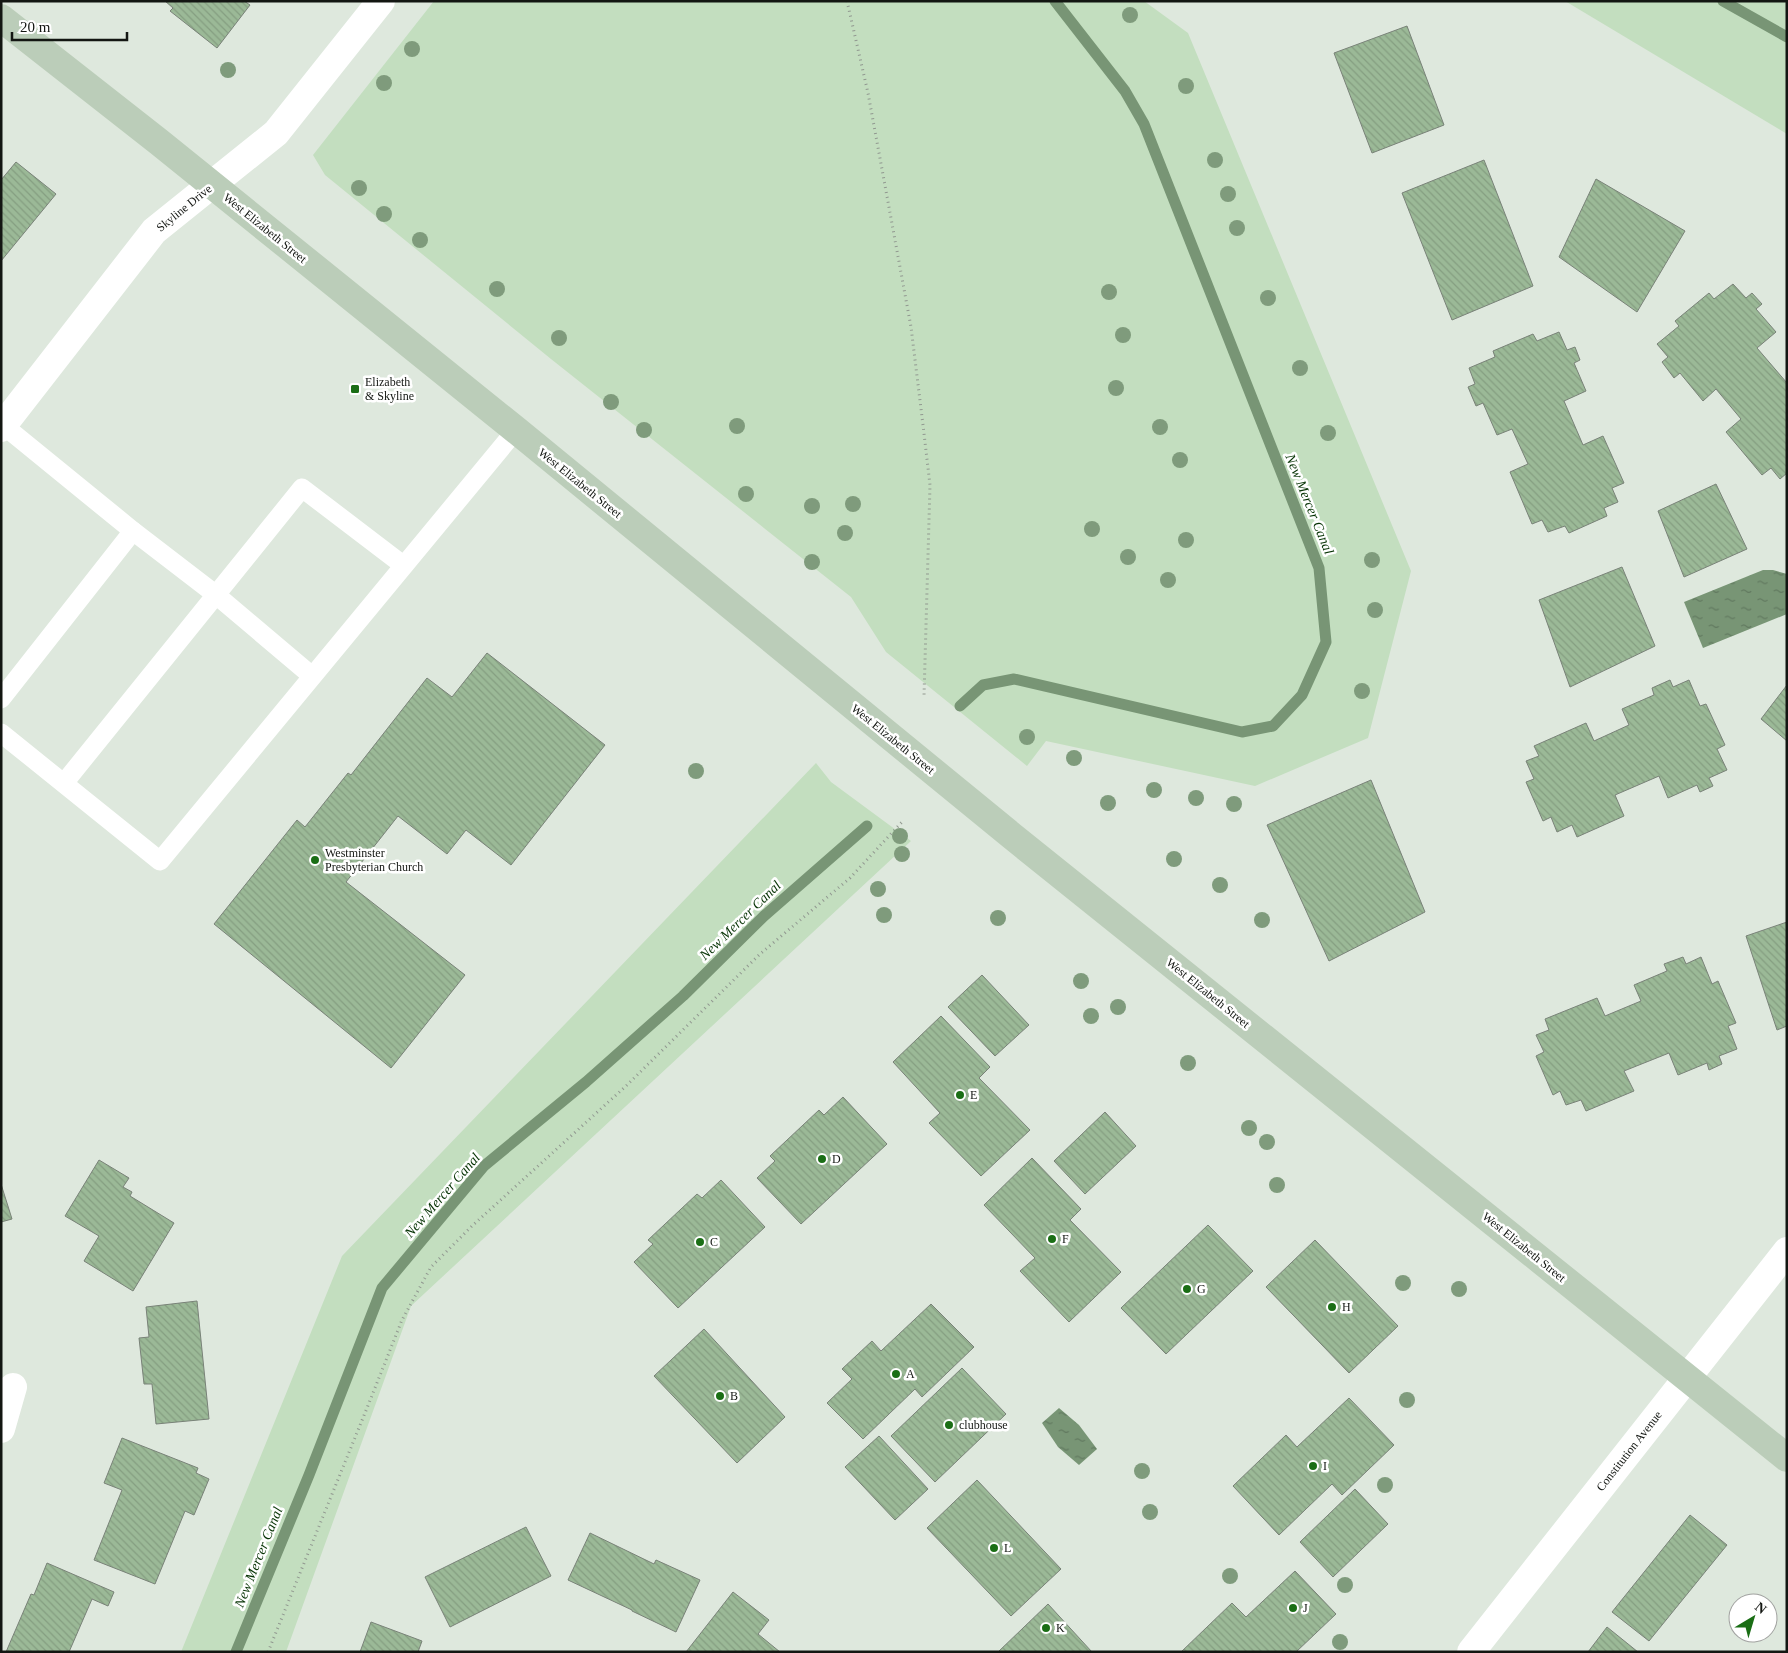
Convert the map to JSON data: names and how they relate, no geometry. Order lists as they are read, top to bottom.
{
  "streets": {
    "main road": ["West Elizabeth Street"],
    "street": ["Skyline Drive", "Constitution Avenue"]
  },
  "crossings": [
    ["Skyline Drive", "West Elizabeth Street"],
    ["West Elizabeth Street", "Constitution Avenue"]
  ],
  "water": ["New Mercer Canal"],
  "places": {
    "transit": ["Elizabeth & Skyline"],
    "other": [
      "Westminster Presbyterian Church",
      "E",
      "D",
      "F",
      "C",
      "G",
      "H",
      "A",
      "B",
      "clubhouse",
      "I",
      "L",
      "J",
      "K"
    ]
  },
  "scale_bar": "20 m",
  "north": "top right"
}
